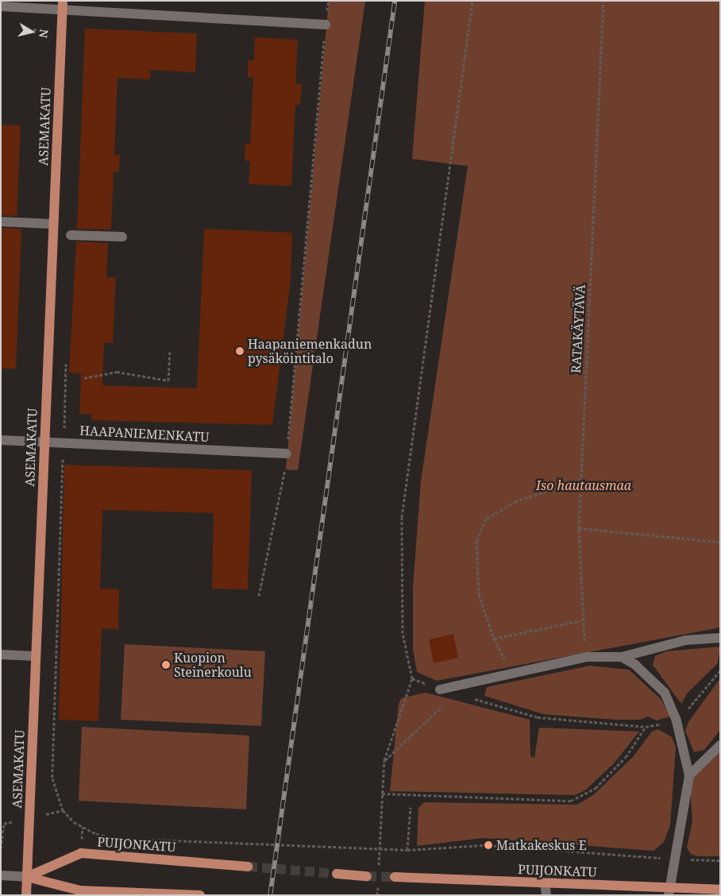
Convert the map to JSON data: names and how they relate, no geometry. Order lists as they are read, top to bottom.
{
  "streets": {
    "main road": ["ASEMAKATU", "PUIJONKATU"],
    "street": ["HAAPANIEMENKATU"],
    "path": ["RATAKÄYTÄVÄ"]
  },
  "crossings": [
    ["ASEMAKATU", "HAAPANIEMENKATU"],
    ["ASEMAKATU", "PUIJONKATU"]
  ],
  "parks": ["Iso hautausmaa"],
  "places": ["Haapaniemenkadun pysäköintitalo", "Kuopion Steinerkoulu", "Matkakeskus E"],
  "north": "right"
}
